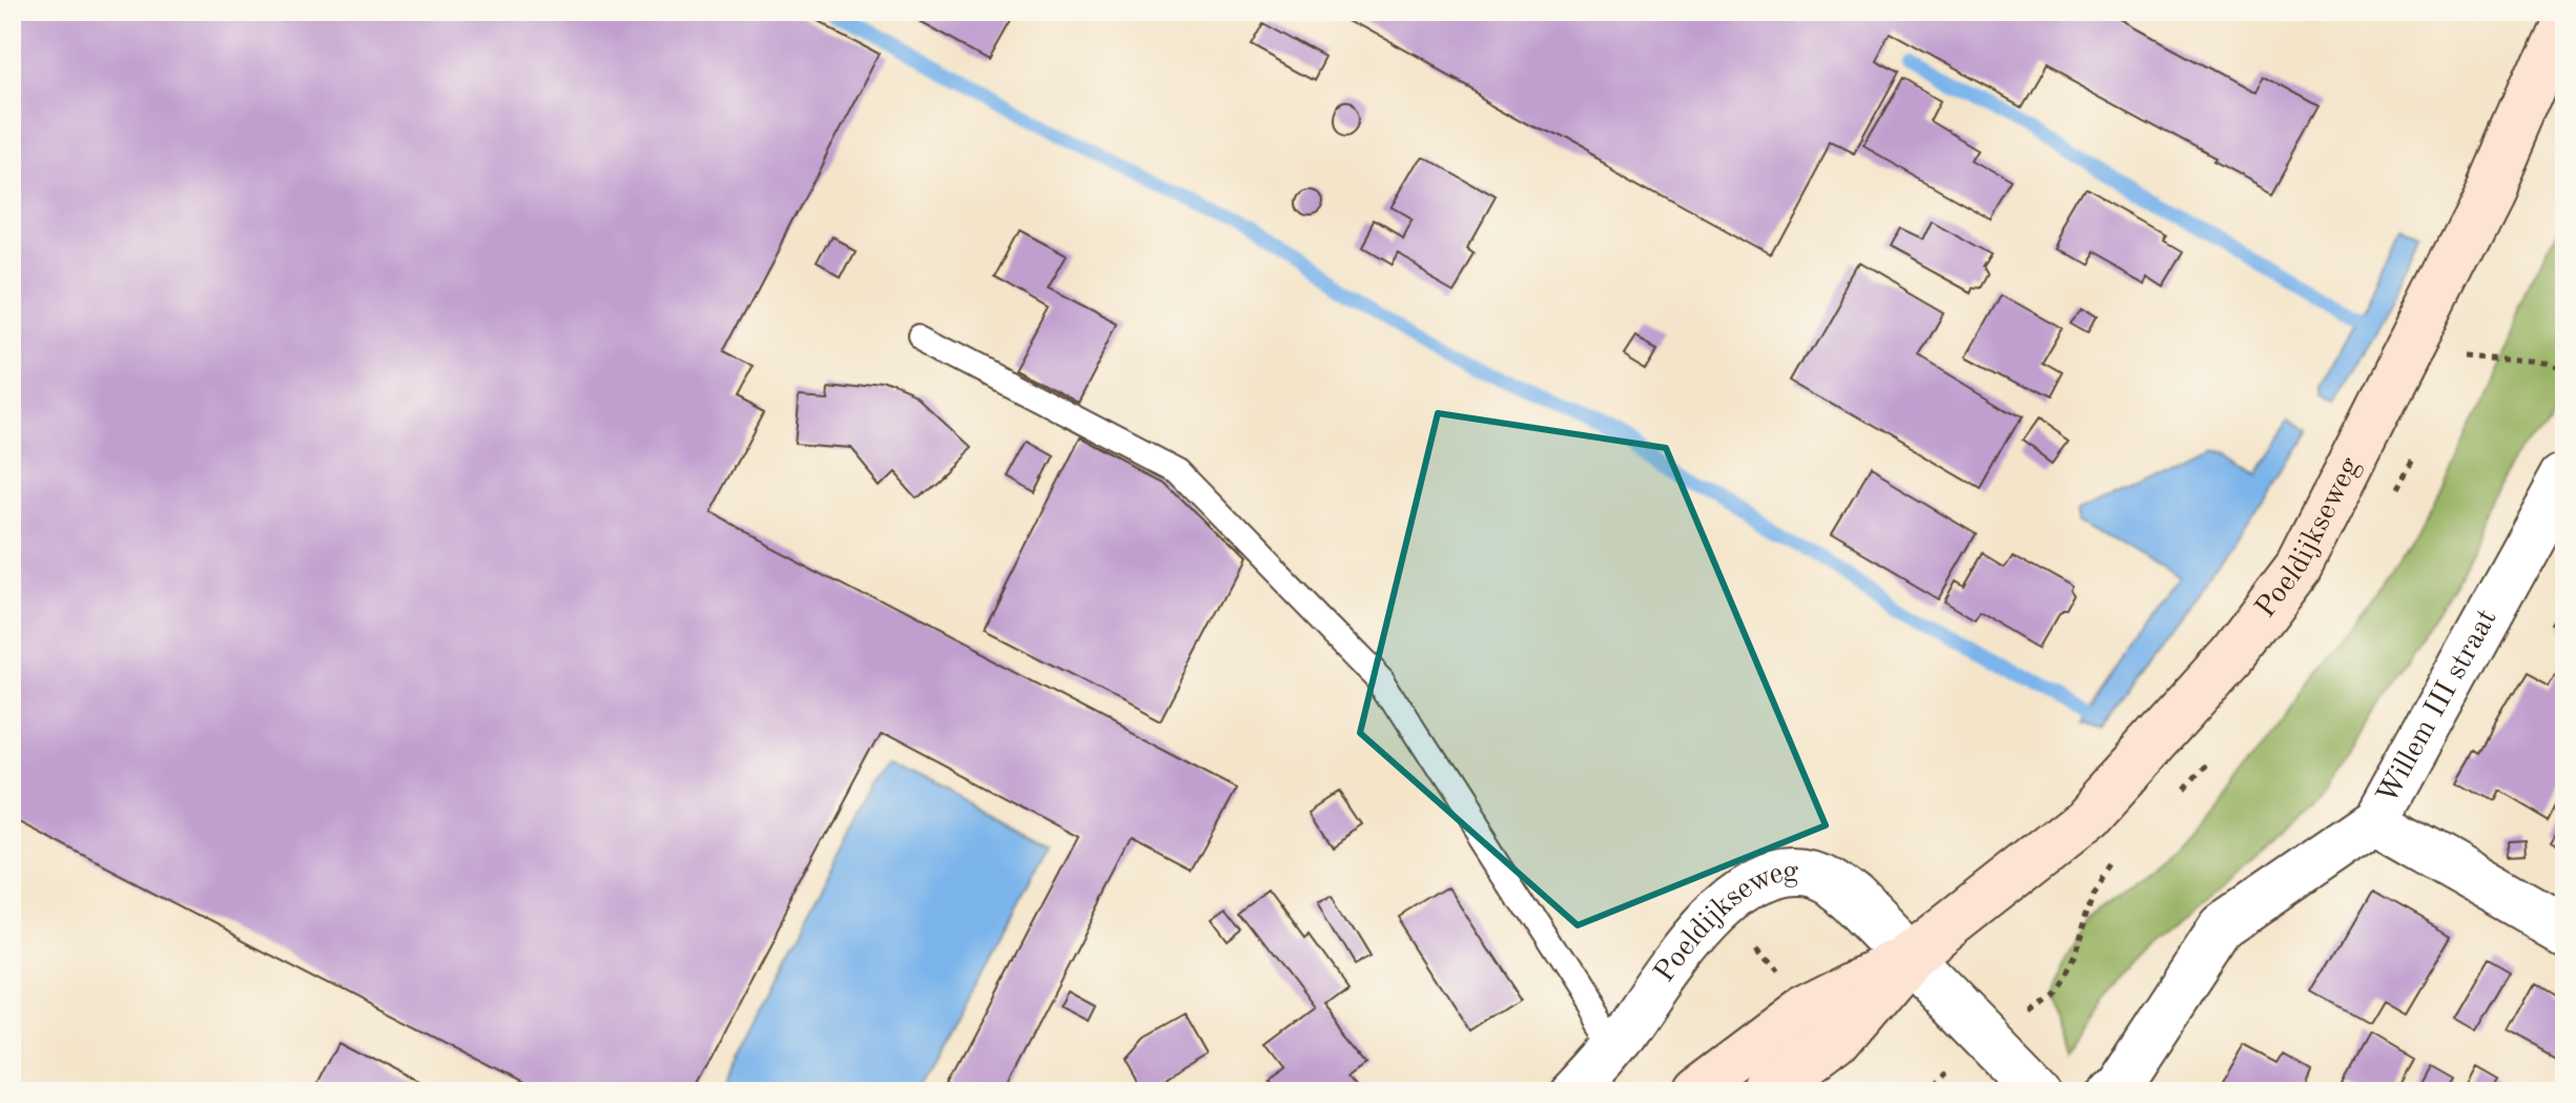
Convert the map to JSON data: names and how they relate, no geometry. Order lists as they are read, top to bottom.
{
  "streets": {
    "street": ["Poeldijkseweg", "Willem III straat"]
  }
}
